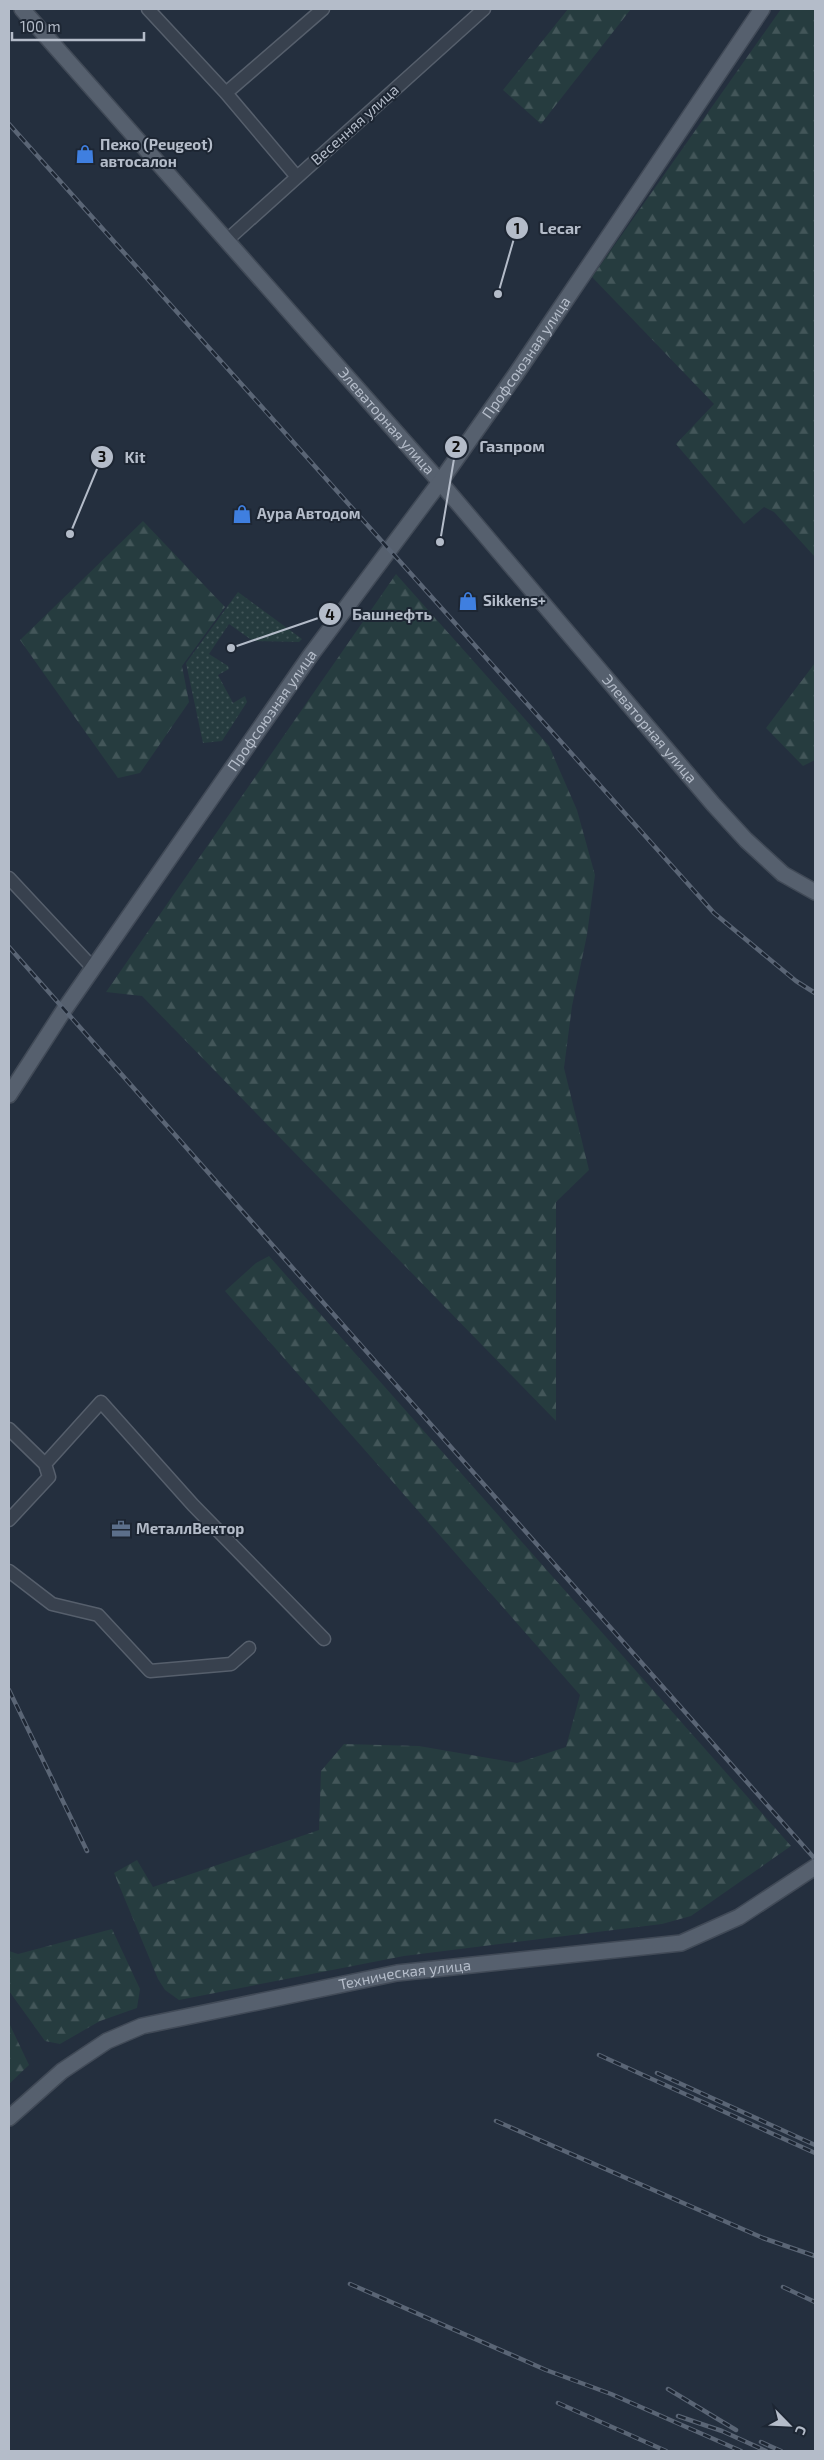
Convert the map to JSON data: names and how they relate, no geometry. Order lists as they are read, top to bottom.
{
  "streets": {
    "main road": ["Профсоюзная улица", "Элеваторная улица", "Техническая улица"],
    "street": ["Весенняя улица"]
  },
  "crossings": [
    ["Весенняя улица", "Элеваторная улица"],
    ["Профсоюзная улица", "Элеваторная улица"]
  ],
  "places": {
    "shop": ["Пежо (Peugeot) автосалон", "Аура Автодом", "Sikkens+"],
    "other": [
      "Lecar",
      "Kit",
      "Газпром",
      "Башнефть"
    ],
    "office": ["МеталлВектор"]
  },
  "scale_bar": "100 m",
  "north": "bottom right"
}
